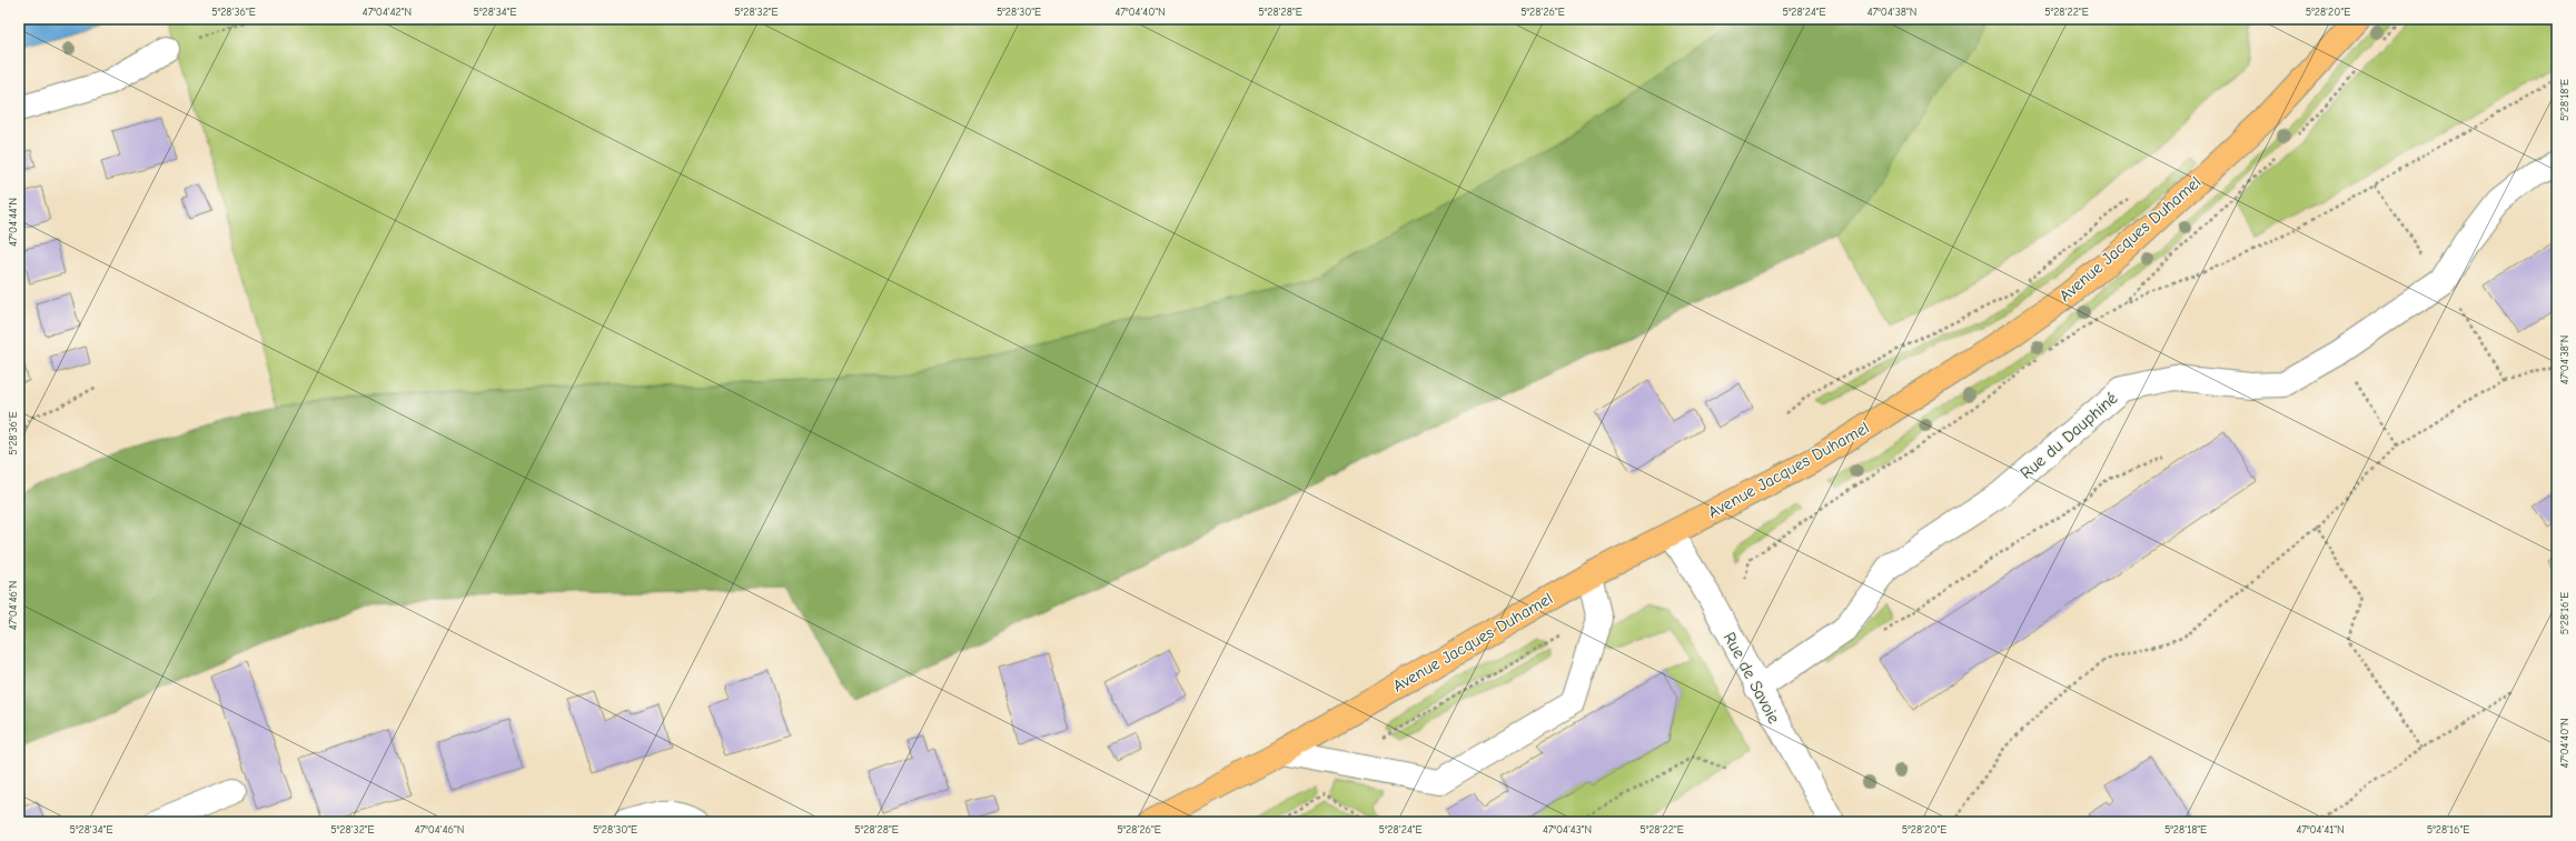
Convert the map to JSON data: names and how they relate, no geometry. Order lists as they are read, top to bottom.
{
  "streets": {
    "main road": ["Avenue Jacques Duhamel"],
    "street": ["Rue du Dauphiné", "Rue de Savoie"]
  },
  "crossings": [
    ["Avenue Jacques Duhamel", "Rue de Savoie"],
    ["Rue du Dauphiné", "Rue de Savoie"]
  ],
  "coordinates": [
    "5°28'36\"E",
    "47°04'42\"N",
    "5°28'34\"E",
    "5°28'32\"E",
    "5°28'30\"E",
    "47°04'40\"N",
    "5°28'28\"E",
    "5°28'26\"E",
    "5°28'24\"E",
    "47°04'38\"N",
    "5°28'22\"E",
    "5°28'20\"E",
    "5°28'18\"E",
    "47°04'44\"N",
    "47°04'46\"N",
    "5°28'16\"E",
    "47°04'43\"N",
    "47°04'41\"N"
  ]
}
